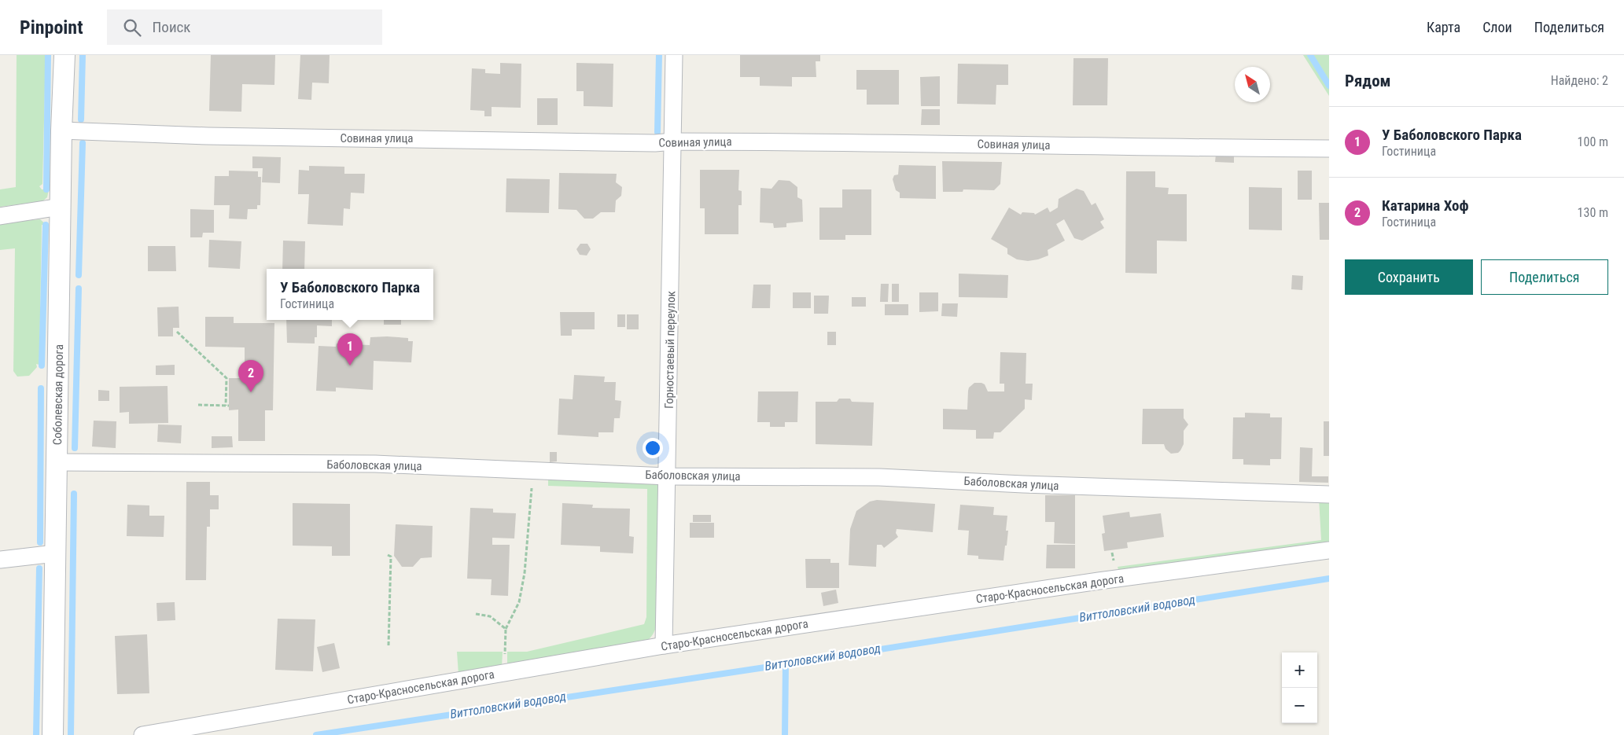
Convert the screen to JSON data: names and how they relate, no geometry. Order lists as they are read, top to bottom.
{
  "streets": {
    "street": [
      "Совиная улица",
      "Горностаевый переулок",
      "Соболевская дорога",
      "Баболовская улица",
      "Старо-Красносельская дорога"
    ]
  },
  "crossings": [
    ["Совиная улица", "Горностаевый переулок"],
    ["Совиная улица", "Соболевская дорога"],
    ["Горностаевый переулок", "Баболовская улица"],
    ["Горностаевый переулок", "Старо-Красносельская дорога"],
    ["Соболевская дорога", "Баболовская улица"]
  ],
  "water": ["Виттоловский водовод"],
  "north": "top left",
  "page": {
    "header": "Pinpoint",
    "search": "Поиск",
    "nav": ["Карта", "Слои", "Поделиться"],
    "heading": ["Рядом", "Найдено: 2"],
    "list": [
      {
        "mark": "1",
        "name": "У Баболовского Парка",
        "note": "Гостиница",
        "value": "100 m"
      },
      {
        "mark": "2",
        "name": "Катарина Хоф",
        "note": "Гостиница",
        "value": "130 m"
      }
    ],
    "buttons": ["Сохранить", "Поделиться"],
    "popup": ["У Баболовского Парка", "Гостиница"],
    "pins": ["1", "2"],
    "map_buttons": ["+", "−"]
  }
}
